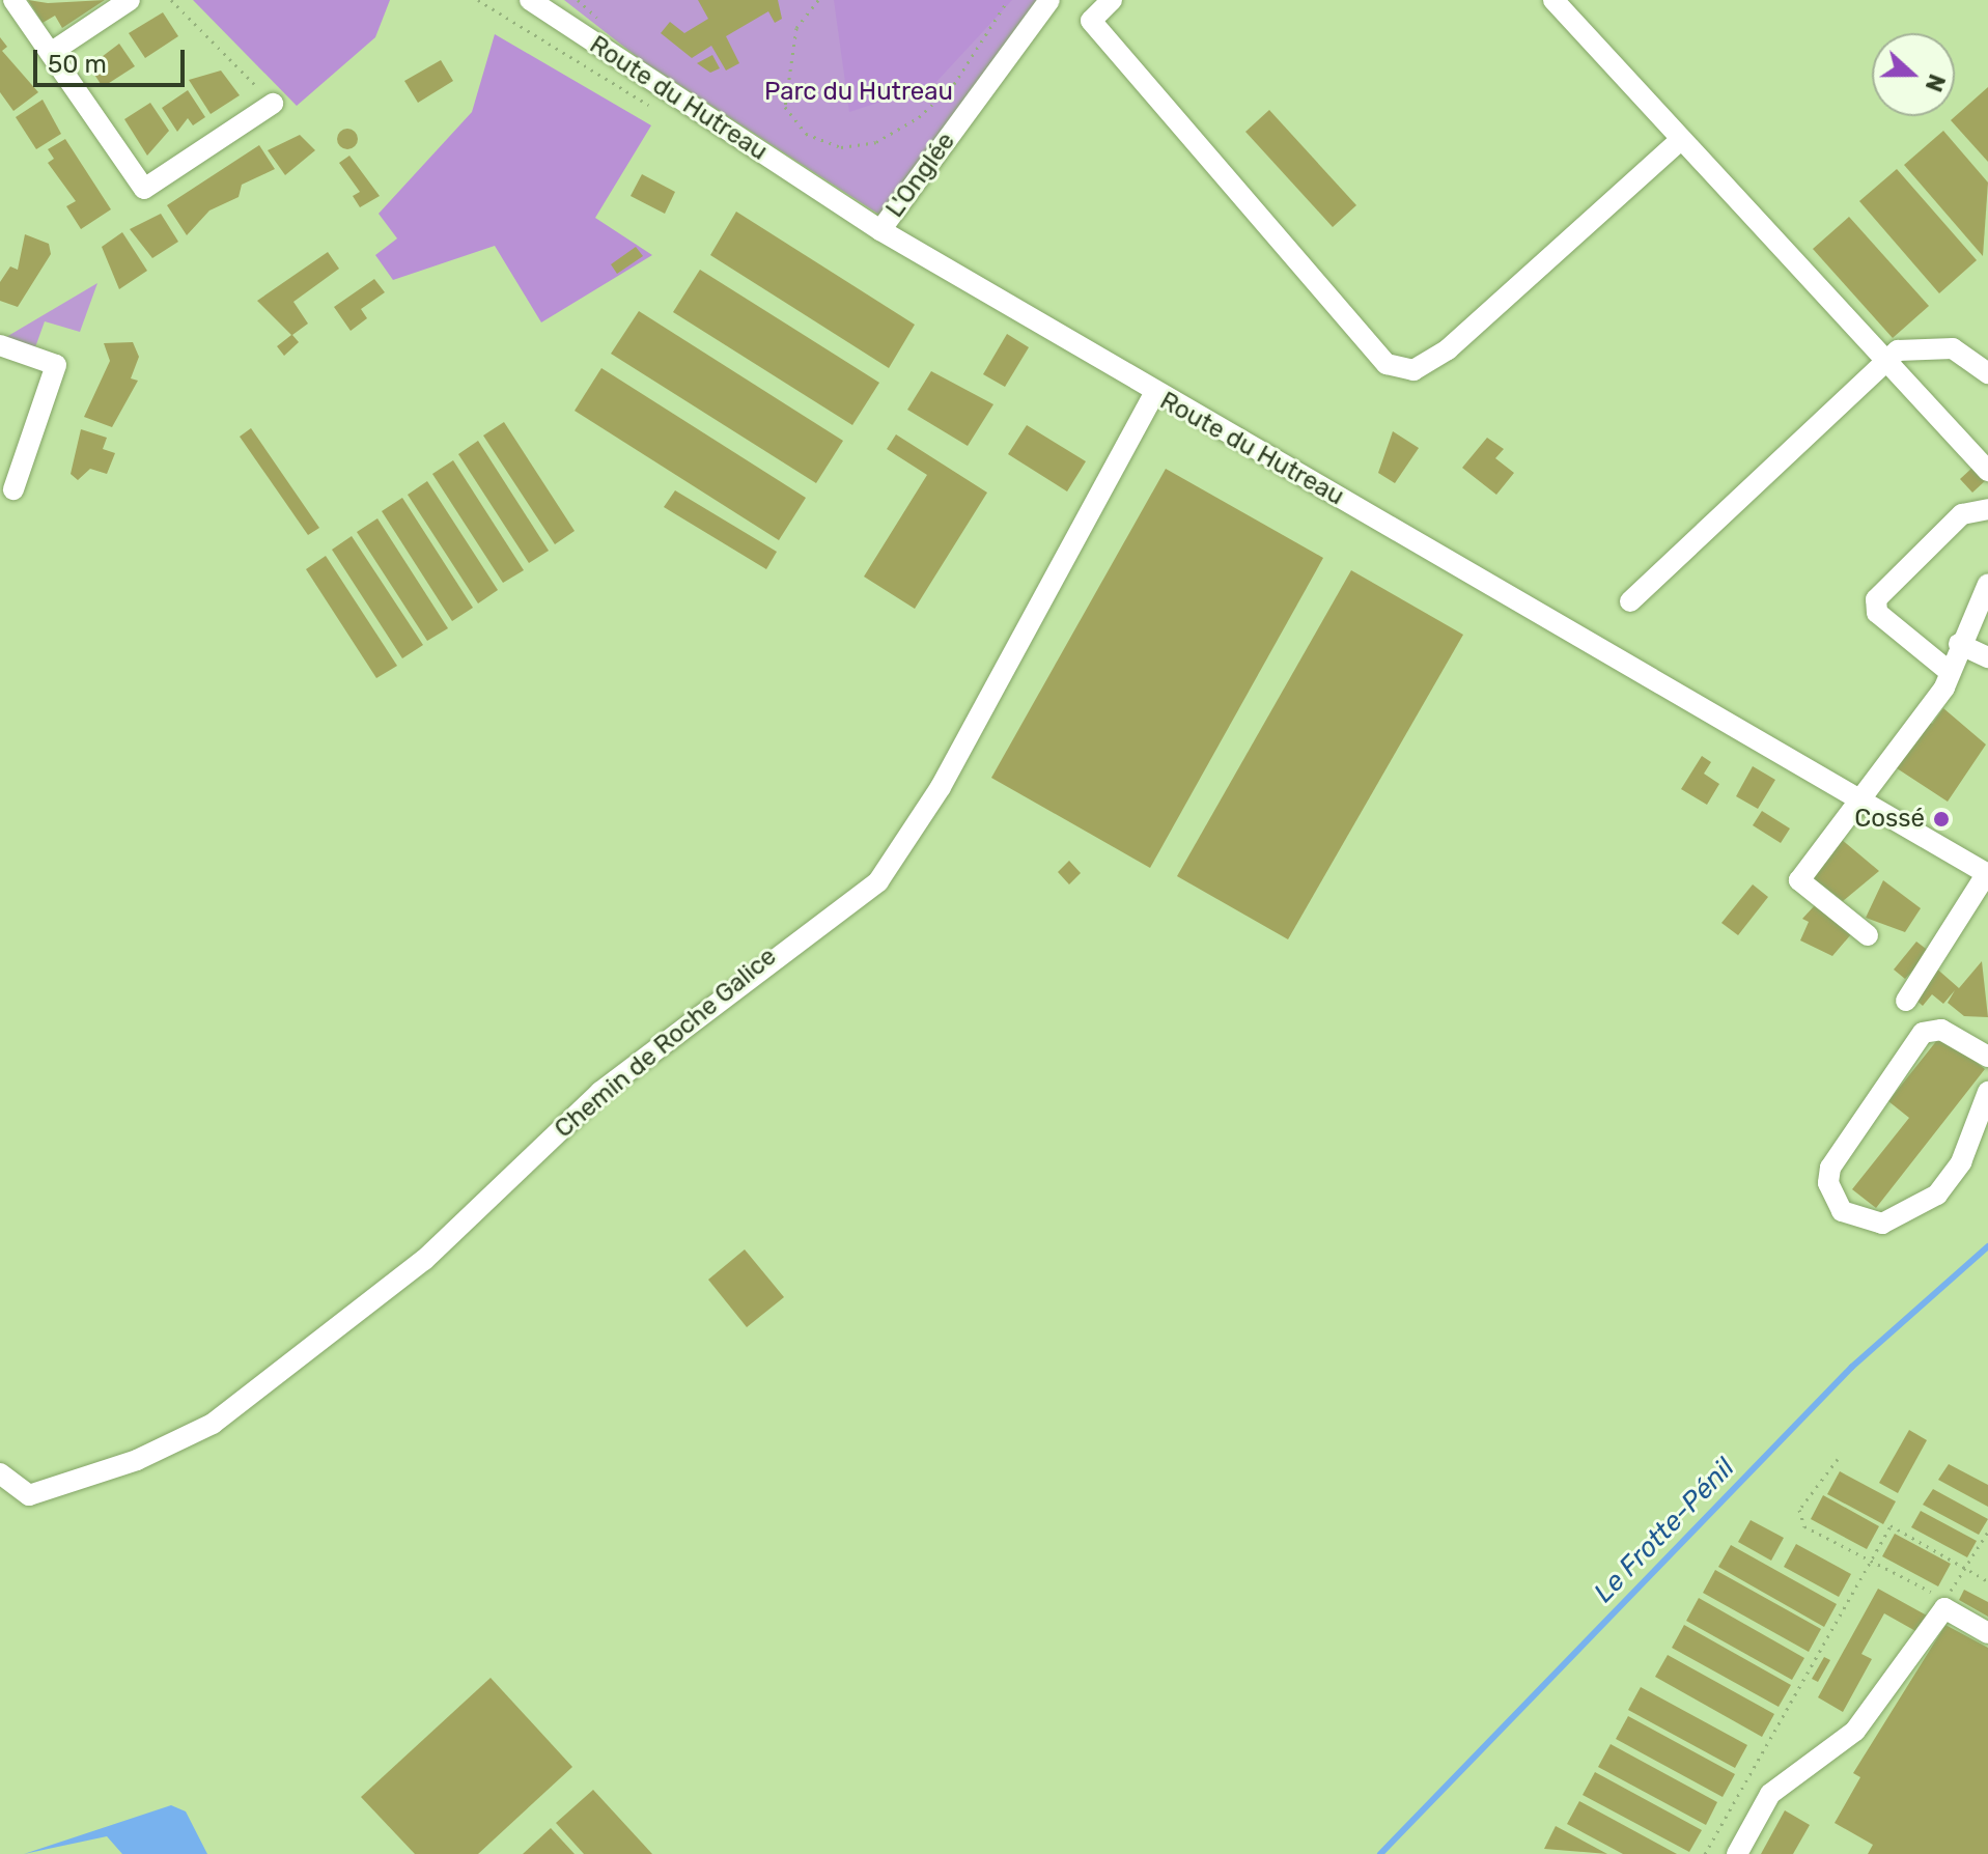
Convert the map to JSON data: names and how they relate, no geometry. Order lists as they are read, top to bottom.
{
  "streets": {
    "street": ["Route du Hutreau", "L'Onglée", "Chemin de Roche Galice"]
  },
  "crossings": [
    ["Route du Hutreau", "L'Onglée"],
    ["Route du Hutreau", "Chemin de Roche Galice"]
  ],
  "water": ["Le Frotte-Pénil"],
  "parks": ["Parc du Hutreau"],
  "places": ["Cossé"],
  "scale_bar": "50 m",
  "north": "right"
}
